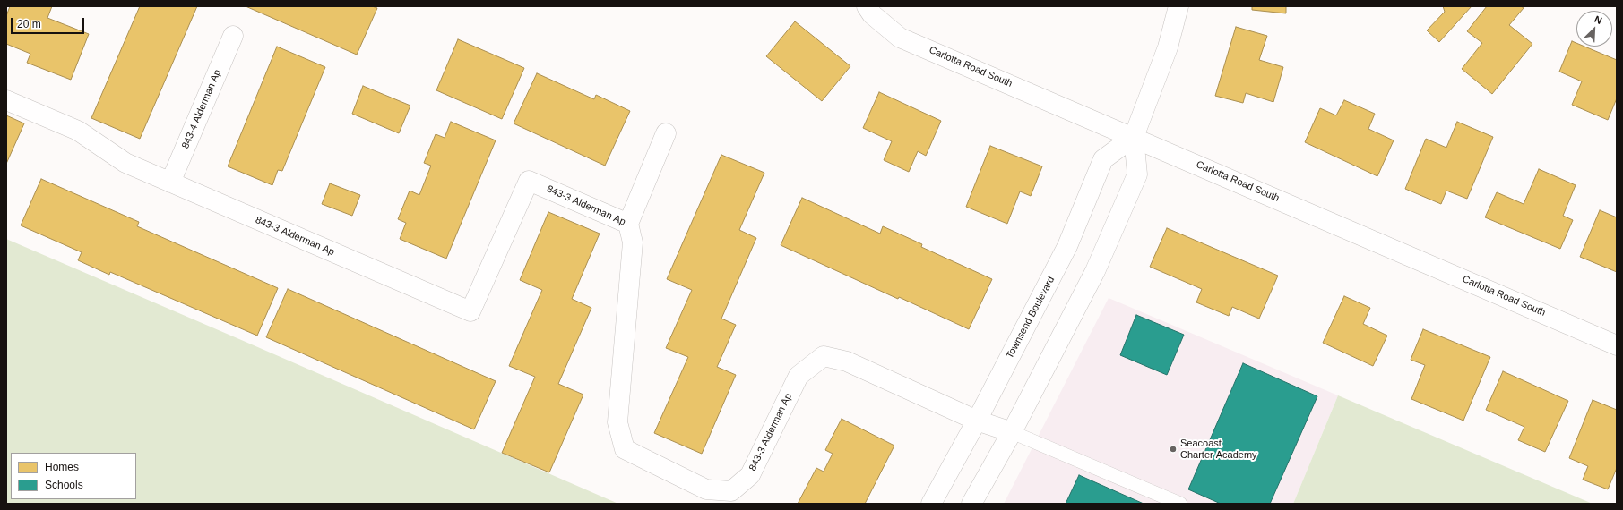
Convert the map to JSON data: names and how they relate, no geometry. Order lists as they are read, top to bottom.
{
  "streets": {
    "street": [
      "Carlotta Road South",
      "843-4 Alderman Ap",
      "843-3 Alderman Ap",
      "Townsend Boulevard"
    ]
  },
  "crossings": [
    ["Carlotta Road South", "Townsend Boulevard"],
    ["843-4 Alderman Ap", "843-3 Alderman Ap"],
    ["843-3 Alderman Ap", "Townsend Boulevard"]
  ],
  "places": ["Seacoast Charter Academy"],
  "legend": ["Homes", "Schools"],
  "scale_bar": "20 m",
  "north": "top right"
}
